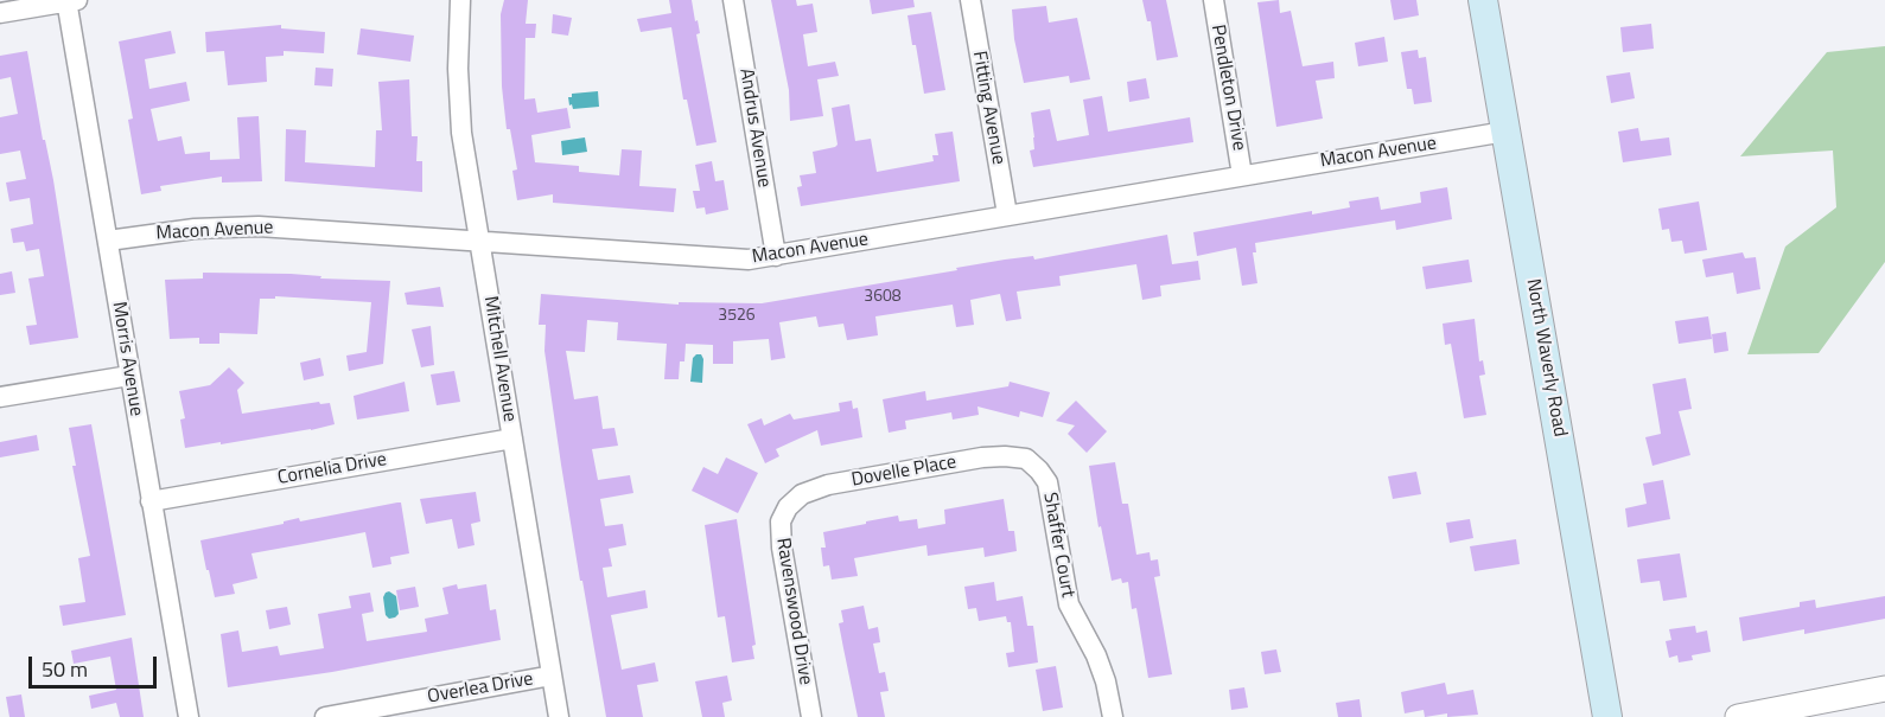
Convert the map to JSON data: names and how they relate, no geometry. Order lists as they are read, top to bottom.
{
  "streets": {
    "main road": ["North Waverly Road"],
    "street": [
      "Pendleton Drive",
      "Fitting Avenue",
      "Andrus Avenue",
      "Macon Avenue",
      "Morris Avenue",
      "Mitchell Avenue",
      "Cornelia Drive",
      "Dovelle Place",
      "Shaffer Court",
      "Ravenswood Drive",
      "Overlea Drive"
    ]
  },
  "crossings": [
    ["Pendleton Drive", "Macon Avenue"],
    ["Fitting Avenue", "Macon Avenue"],
    ["Andrus Avenue", "Macon Avenue"],
    ["Macon Avenue", "North Waverly Road"],
    ["Macon Avenue", "Morris Avenue"],
    ["Macon Avenue", "Mitchell Avenue"],
    ["Morris Avenue", "Cornelia Drive"],
    ["Mitchell Avenue", "Cornelia Drive"],
    ["Mitchell Avenue", "Overlea Drive"],
    ["Dovelle Place", "Shaffer Court"],
    ["Dovelle Place", "Ravenswood Drive"]
  ],
  "house_numbers": ["3608", "3526"],
  "scale_bar": "50 m"
}
